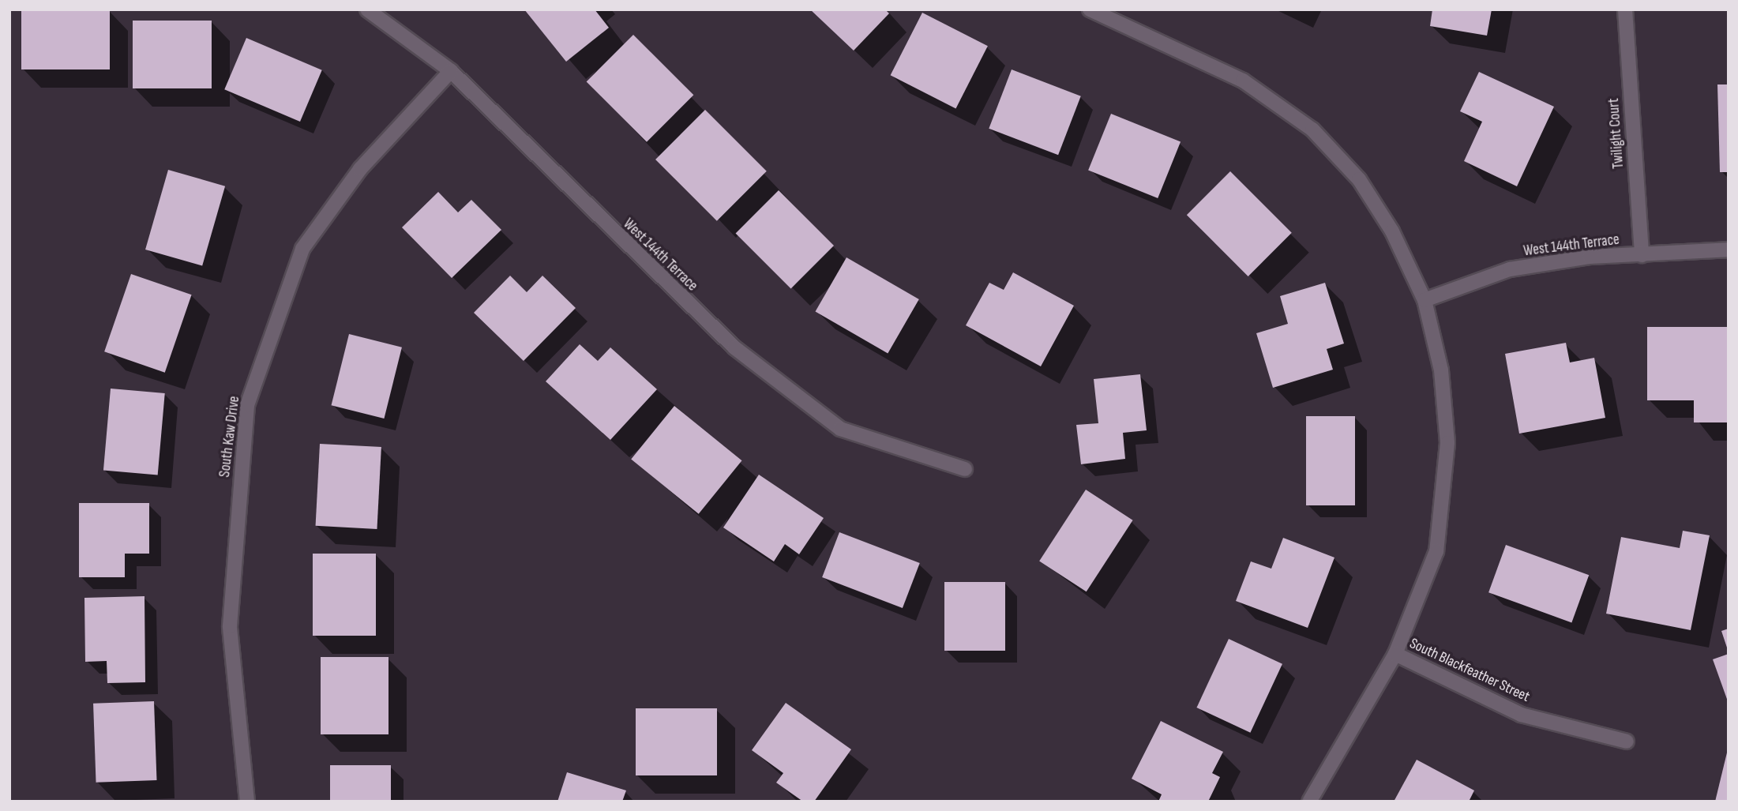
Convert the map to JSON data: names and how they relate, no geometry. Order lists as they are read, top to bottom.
{
  "streets": {
    "street": [
      "Twilight Court",
      "West 144th Terrace",
      "South Kaw Drive",
      "South Blackfeather Street"
    ]
  },
  "crossings": [
    ["Twilight Court", "West 144th Terrace"],
    ["West 144th Terrace", "South Kaw Drive"],
    ["West 144th Terrace", "South Blackfeather Street"]
  ]
}
